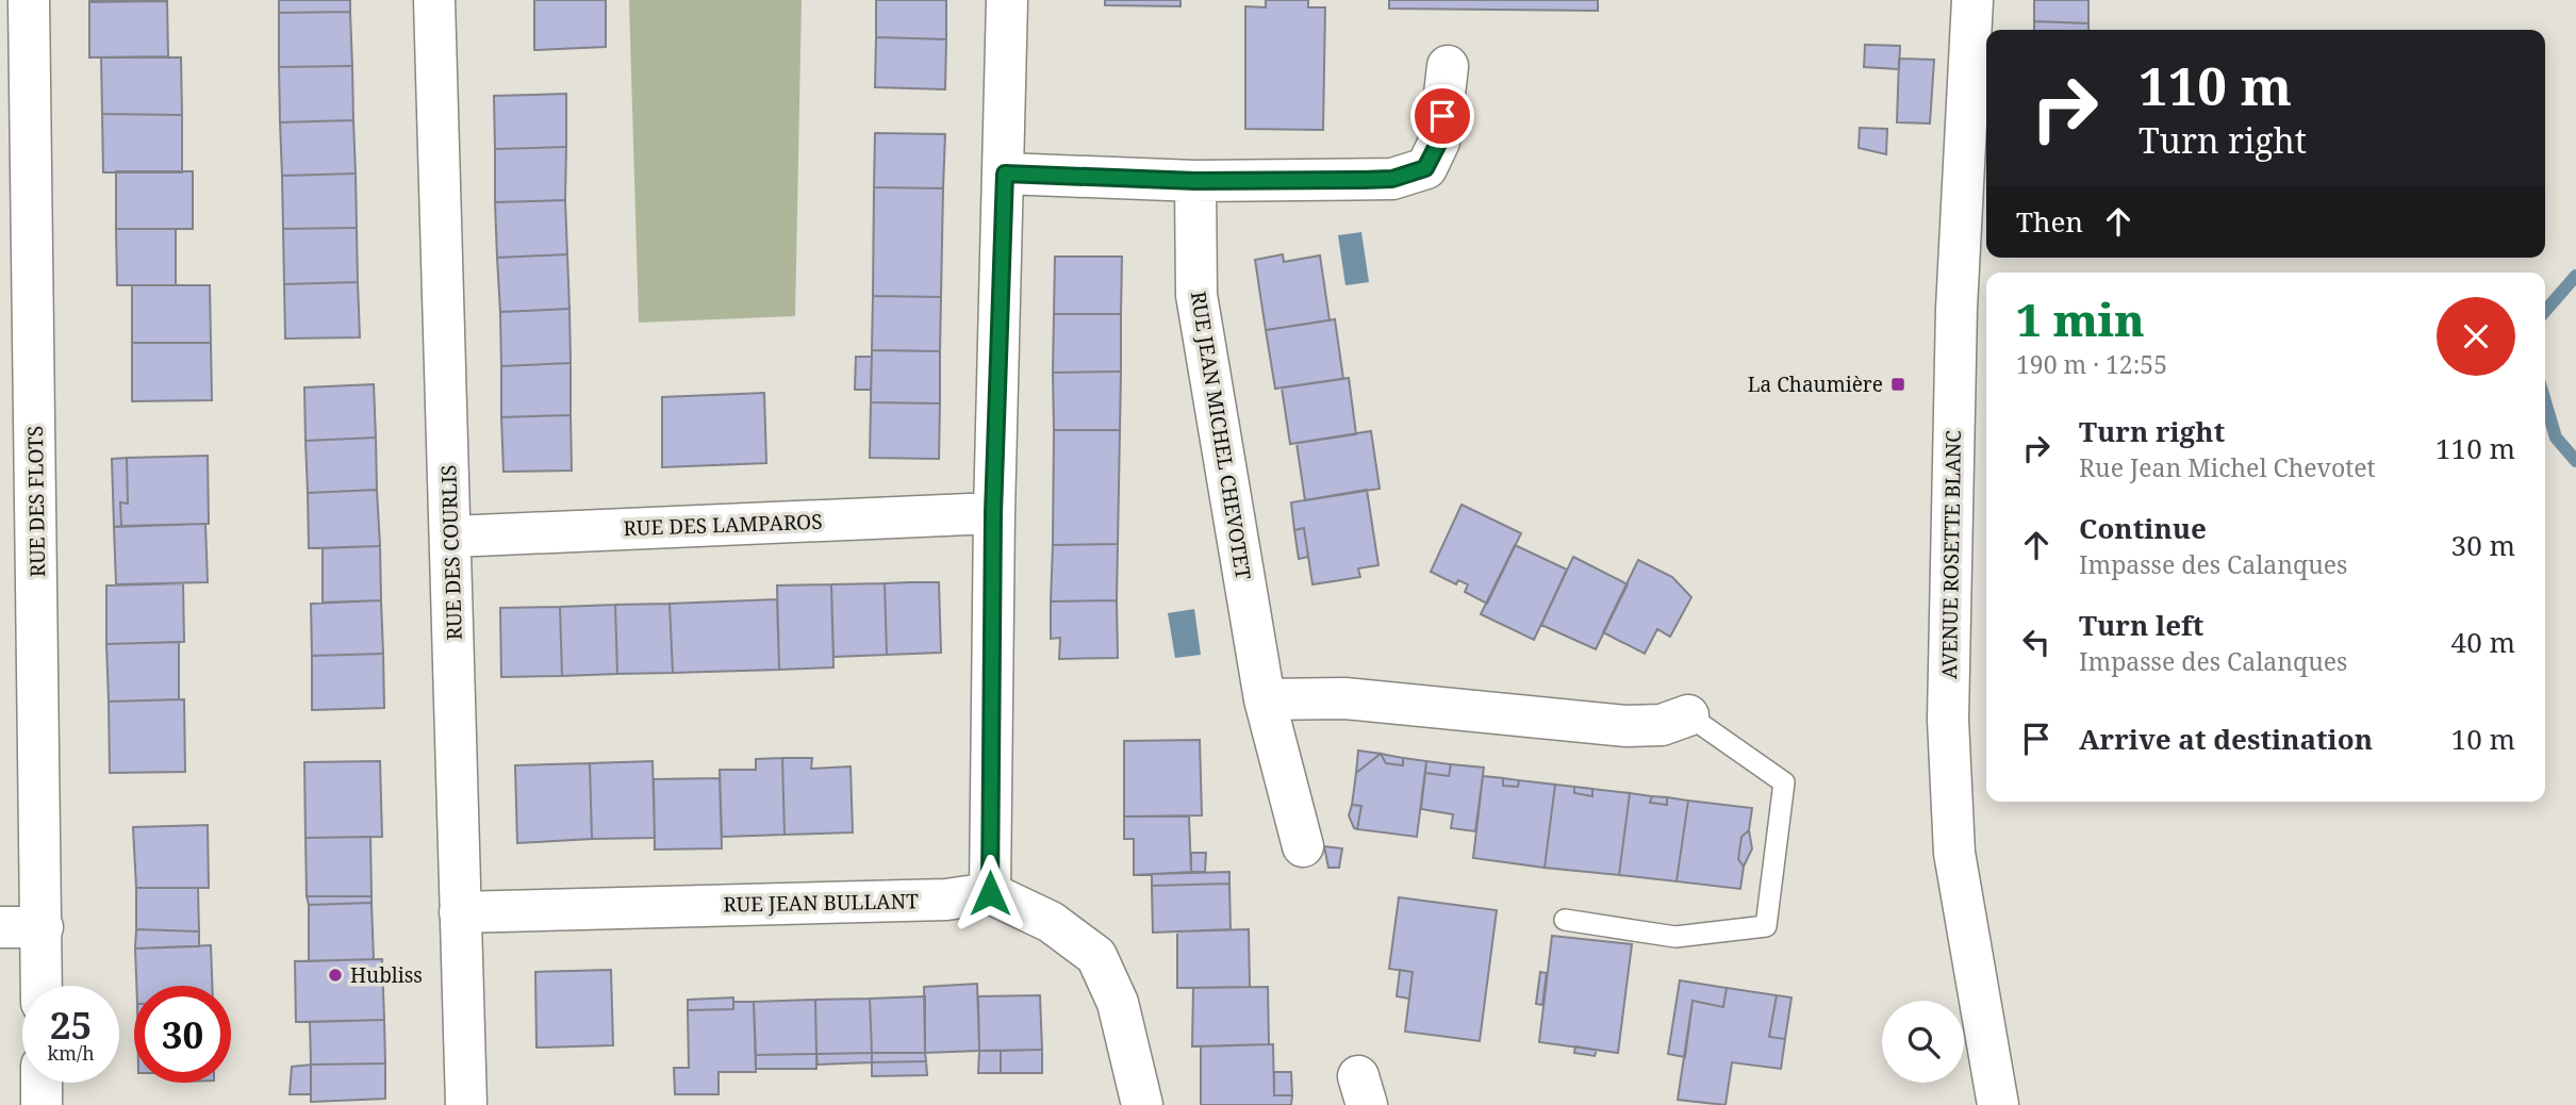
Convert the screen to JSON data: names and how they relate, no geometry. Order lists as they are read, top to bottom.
{
  "streets": {
    "street": [
      "RUE JEAN MICHEL CHEVOTET",
      "RUE DES FLOTS",
      "RUE DES LAMPAROS",
      "RUE DES COURLIS",
      "AVENUE ROSETTE BLANC",
      "RUE JEAN BULLANT"
    ]
  },
  "crossings": [
    ["RUE DES LAMPAROS", "RUE DES COURLIS"],
    ["RUE DES COURLIS", "RUE JEAN BULLANT"]
  ],
  "places": {
    "transit": ["La Chaumière"],
    "other": ["Hubliss"]
  },
  "page": {
    "turn": ["110 m", "Turn right"],
    "then": "Then",
    "heading": ["1 min", "190 m · 12:55"],
    "list": [
      {
        "name": "Turn right",
        "note": "Rue Jean Michel Chevotet",
        "value": "110 m"
      },
      {
        "name": "Continue",
        "note": "Impasse des Calanques",
        "value": "30 m"
      },
      {
        "name": "Turn left",
        "note": "Impasse des Calanques",
        "value": "40 m"
      },
      {
        "name": "Arrive at destination",
        "value": "10 m"
      }
    ],
    "speed": "25 km/h",
    "limit": "30"
  }
}
